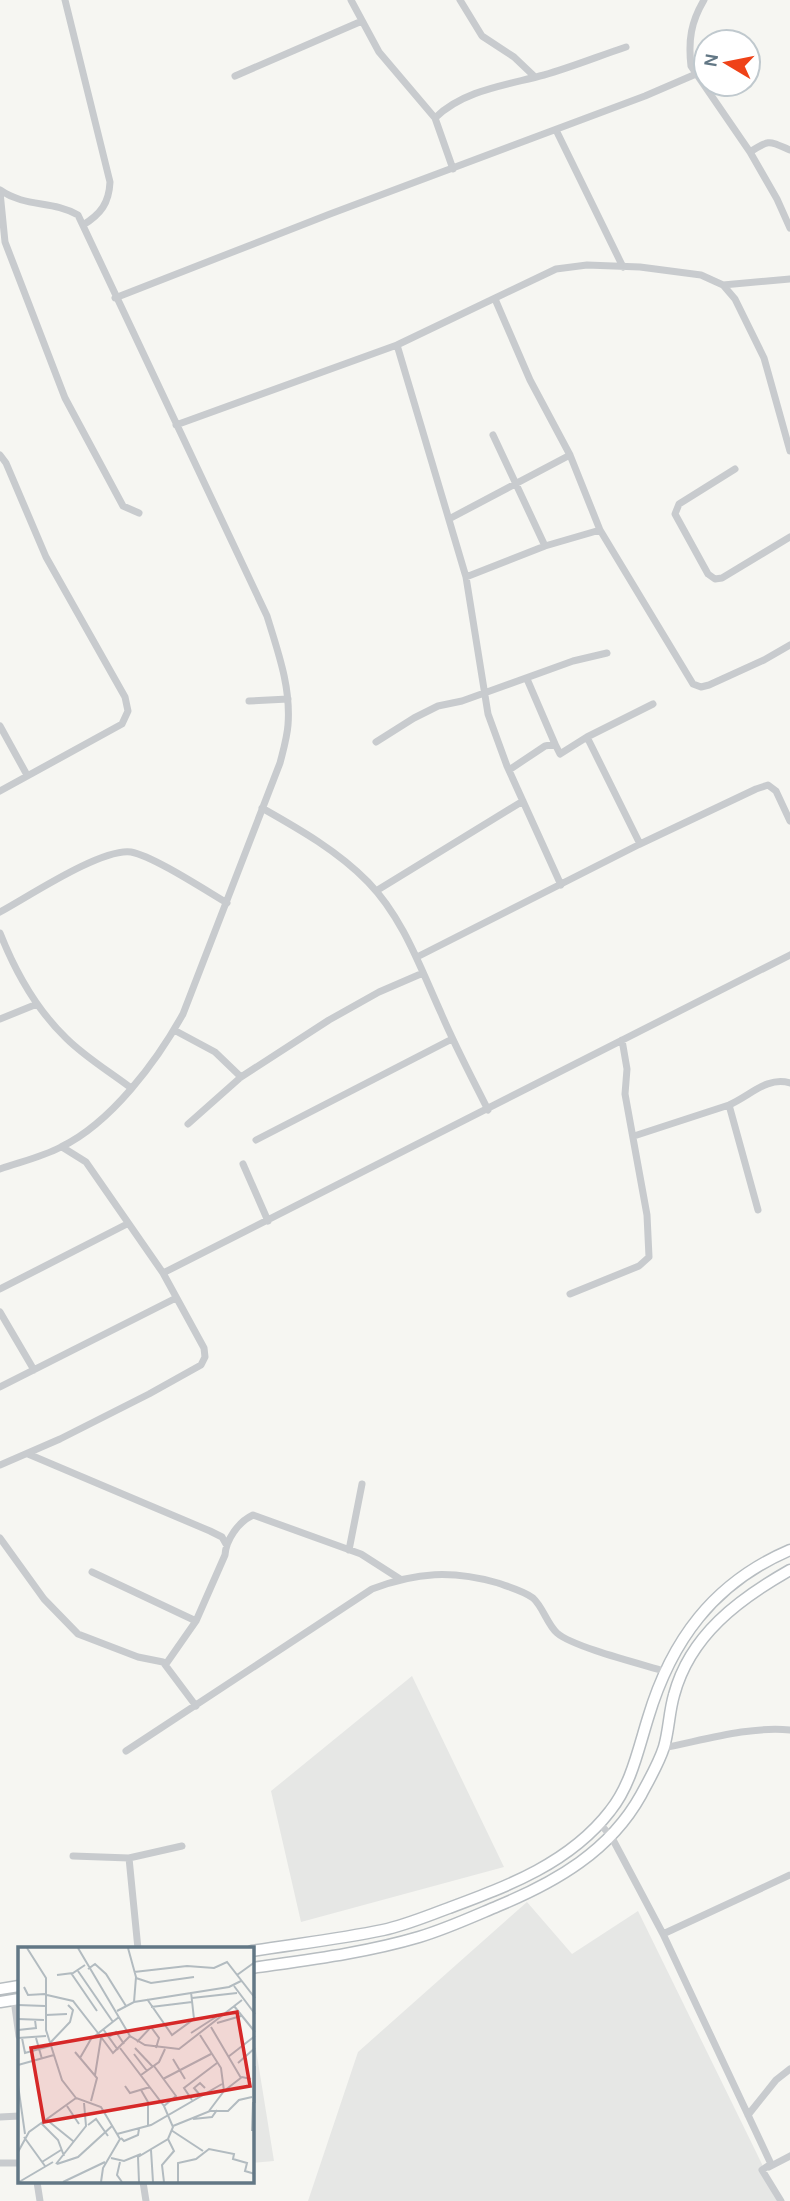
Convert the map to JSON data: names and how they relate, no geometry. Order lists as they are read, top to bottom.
{
  "north": "left"
}
